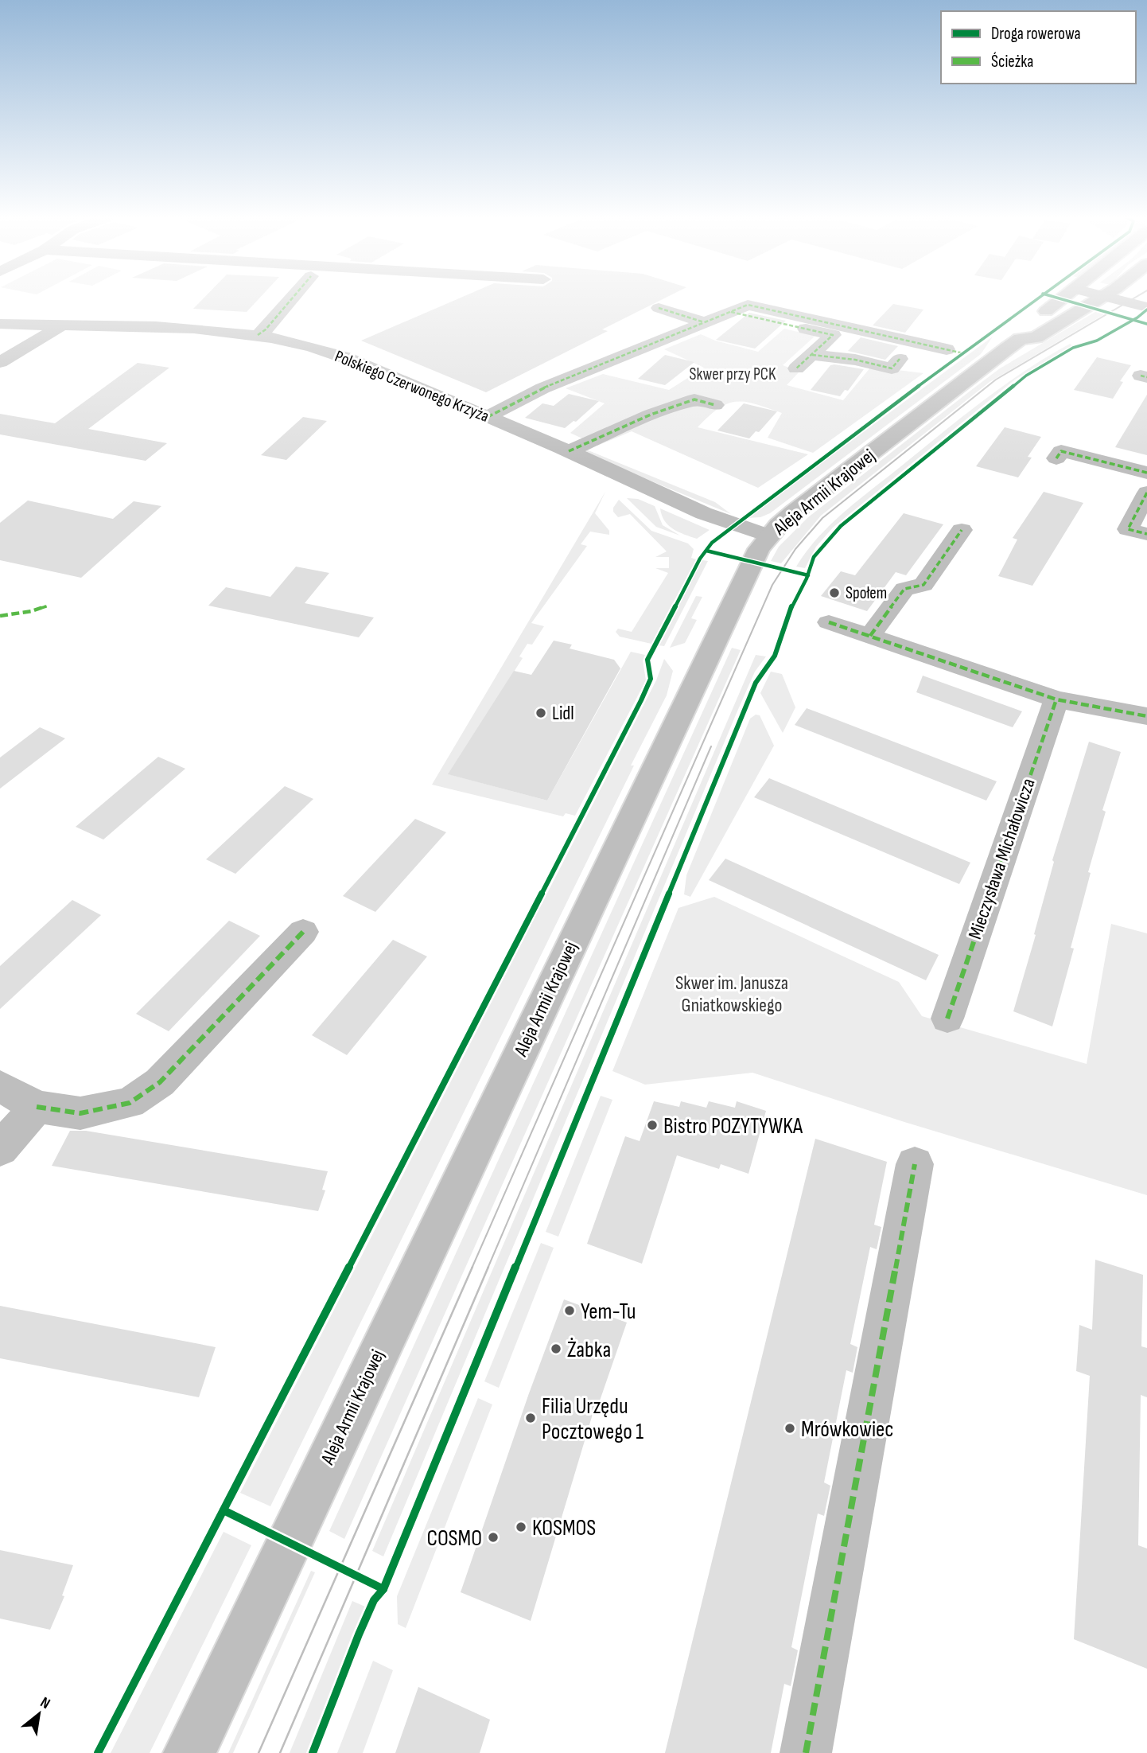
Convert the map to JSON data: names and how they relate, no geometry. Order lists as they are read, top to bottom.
{
  "streets": {
    "street": ["Polskiego Czerwonego Krzyża", "Aleja Armii Krajowej", "Mieczysława Michałowicza"]
  },
  "crossings": [
    ["Polskiego Czerwonego Krzyża", "Aleja Armii Krajowej"]
  ],
  "parks": ["Skwer przy PCK", "Skwer im. Janusza Gniatkowskiego"],
  "places": [
    "Społem",
    "Lidl",
    "Bistro POZYTYWKA",
    "Yem-Tu",
    "Żabka",
    "Filia Urzędu Pocztowego 1",
    "Mrówkowiec",
    "KOSMOS",
    "COSMO"
  ],
  "legend": ["Droga rowerowa", "Ścieżka"],
  "north": "top right"
}
